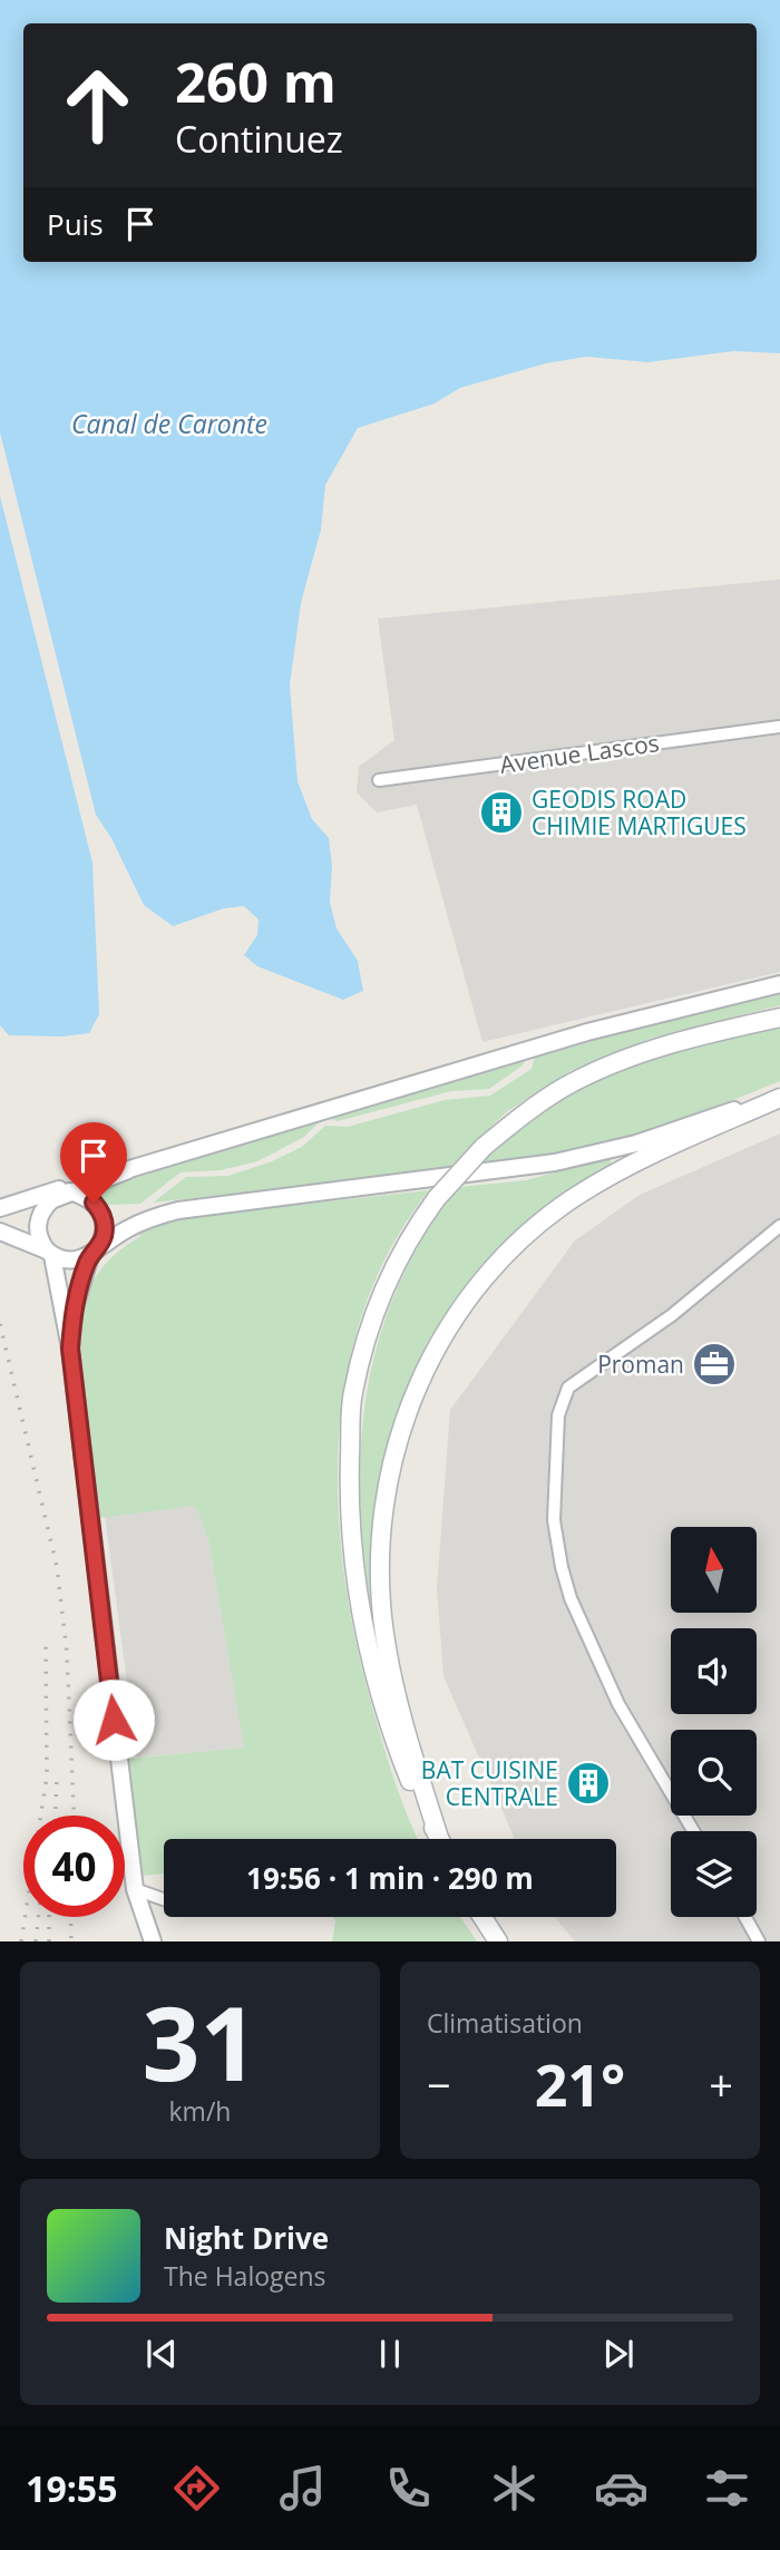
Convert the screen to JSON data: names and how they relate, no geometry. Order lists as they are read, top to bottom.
{
  "streets": {
    "street": ["Avenue Lascos"]
  },
  "water": ["Canal de Caronte"],
  "places": {
    "building": ["GEODIS ROAD CHIMIE MARTIGUES", "BAT CUISINE CENTRALE"],
    "office": ["Proman"]
  },
  "north": "top",
  "page": {
    "turn": ["260 m", "Continuez"],
    "then": "Puis",
    "limit": "40",
    "trip": "19:56 · 1 min · 290 m",
    "tile": [
      ["31", "km/h"],
      "Climatisation"
    ],
    "heat": ["−", "21°", "+"],
    "song": ["Night Drive", "The Halogens"],
    "tabs": "19:55"
  }
}
